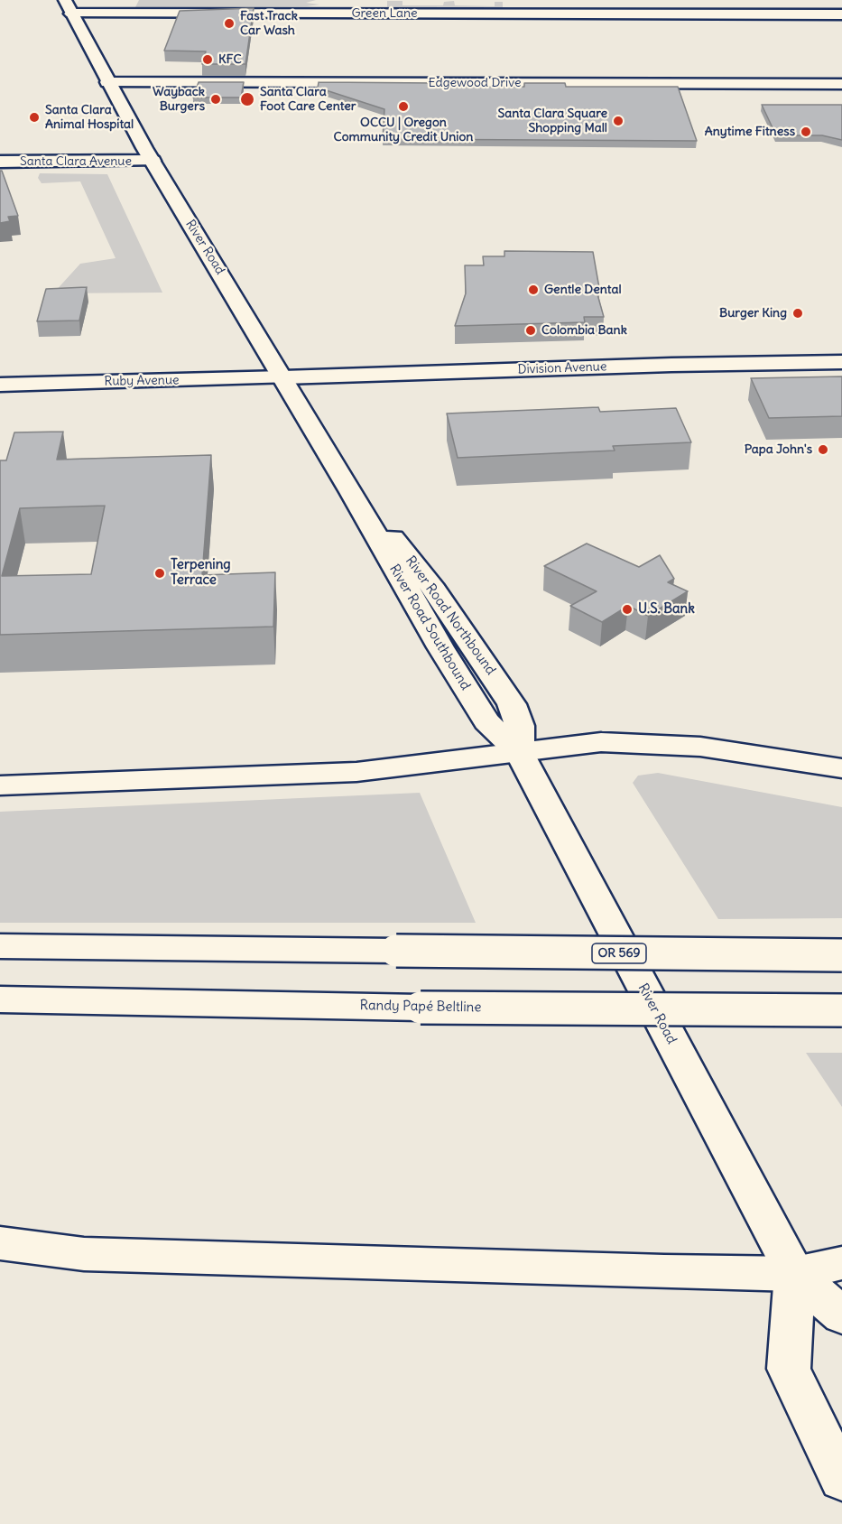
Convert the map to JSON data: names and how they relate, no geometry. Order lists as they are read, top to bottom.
{
  "streets": {
    "main road": [
      "Green Lane",
      "Edgewood Drive",
      "Santa Clara Avenue",
      "River Road",
      "Division Avenue",
      "Ruby Avenue",
      "River Road Southbound",
      "OR 569",
      "Randy Papé Beltline"
    ]
  },
  "crossings": [
    ["Green Lane", "River Road"],
    ["Edgewood Drive", "River Road"],
    ["Santa Clara Avenue", "River Road"],
    ["River Road", "Division Avenue"],
    ["River Road", "Ruby Avenue"],
    ["River Road", "River Road Southbound"],
    ["Division Avenue", "Ruby Avenue"]
  ],
  "places": [
    "Fast Track Car Wash",
    "KFC",
    "Wayback Burgers",
    "Santa Clara Foot Care Center",
    "OCCU | Oregon Community Credit Union",
    "Santa Clara Animal Hospital",
    "Santa Clara Square Shopping Mall",
    "Anytime Fitness",
    "Gentle Dental",
    "Burger King",
    "Colombia Bank",
    "Papa John's",
    "Terpening Terrace",
    "U.S. Bank"
  ]
}
